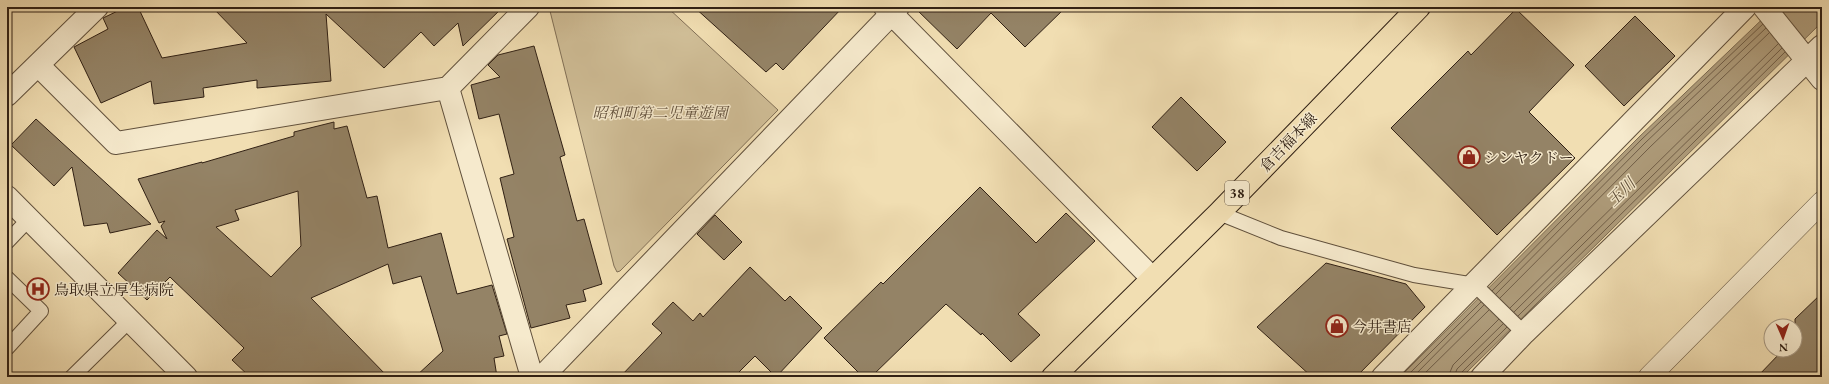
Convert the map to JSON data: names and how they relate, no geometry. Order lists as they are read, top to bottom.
{
  "streets": {
    "main road": ["倉吉福本線", "38"]
  },
  "water": ["玉川"],
  "parks": ["昭和町第二児童遊園"],
  "places": {
    "shop": ["シンヤクドー", "今井書店"],
    "hospital": ["鳥取県立厚生病院"]
  },
  "north": "bottom"
}
